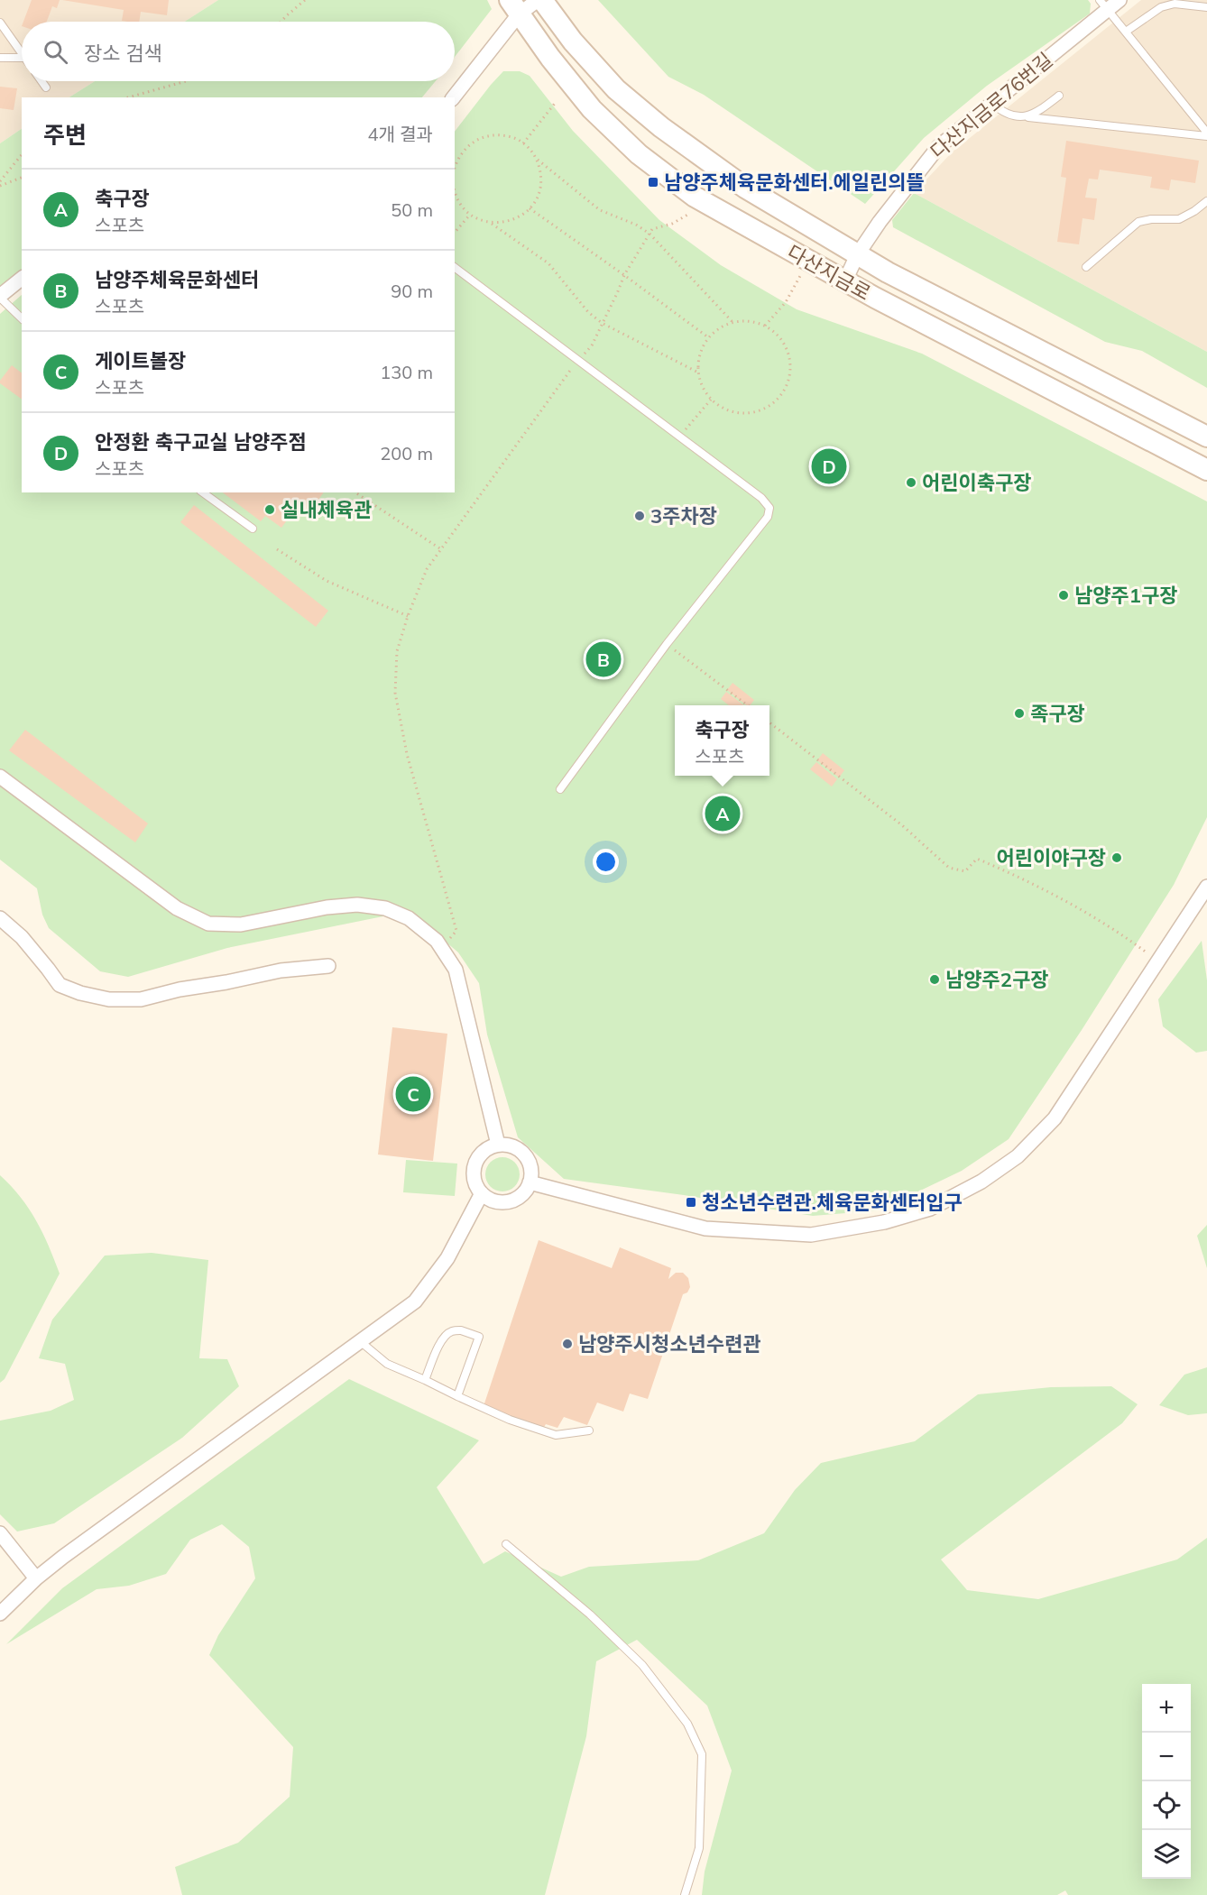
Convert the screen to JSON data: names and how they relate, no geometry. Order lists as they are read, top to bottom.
{
  "streets": {
    "street": ["다산지금로76번길", "다산지금로"]
  },
  "crossings": [
    ["다산지금로76번길", "다산지금로"]
  ],
  "places": {
    "transit": ["남양주체육문화센터.에일린의뜰", "청소년수련관.체육문화센터입구"],
    "other": [
      "어린이축구장",
      "실내체육관",
      "3주차장",
      "남양주1구장",
      "족구장",
      "어린이야구장",
      "남양주2구장",
      "남양주시청소년수련관"
    ]
  },
  "page": {
    "search": "장소 검색",
    "heading": ["주변", "4개 결과"],
    "list": [
      {
        "mark": "A",
        "name": "축구장",
        "note": "스포츠",
        "value": "50 m"
      },
      {
        "mark": "B",
        "name": "남양주체육문화센터",
        "note": "스포츠",
        "value": "90 m"
      },
      {
        "mark": "C",
        "name": "게이트볼장",
        "note": "스포츠",
        "value": "130 m"
      },
      {
        "mark": "D",
        "name": "안정환 축구교실 남양주점",
        "note": "스포츠",
        "value": "200 m"
      }
    ],
    "pins": [
      "D",
      "B",
      "A",
      "C"
    ],
    "popup": ["축구장", "스포츠"],
    "map_buttons": ["+", "−"]
  }
}
